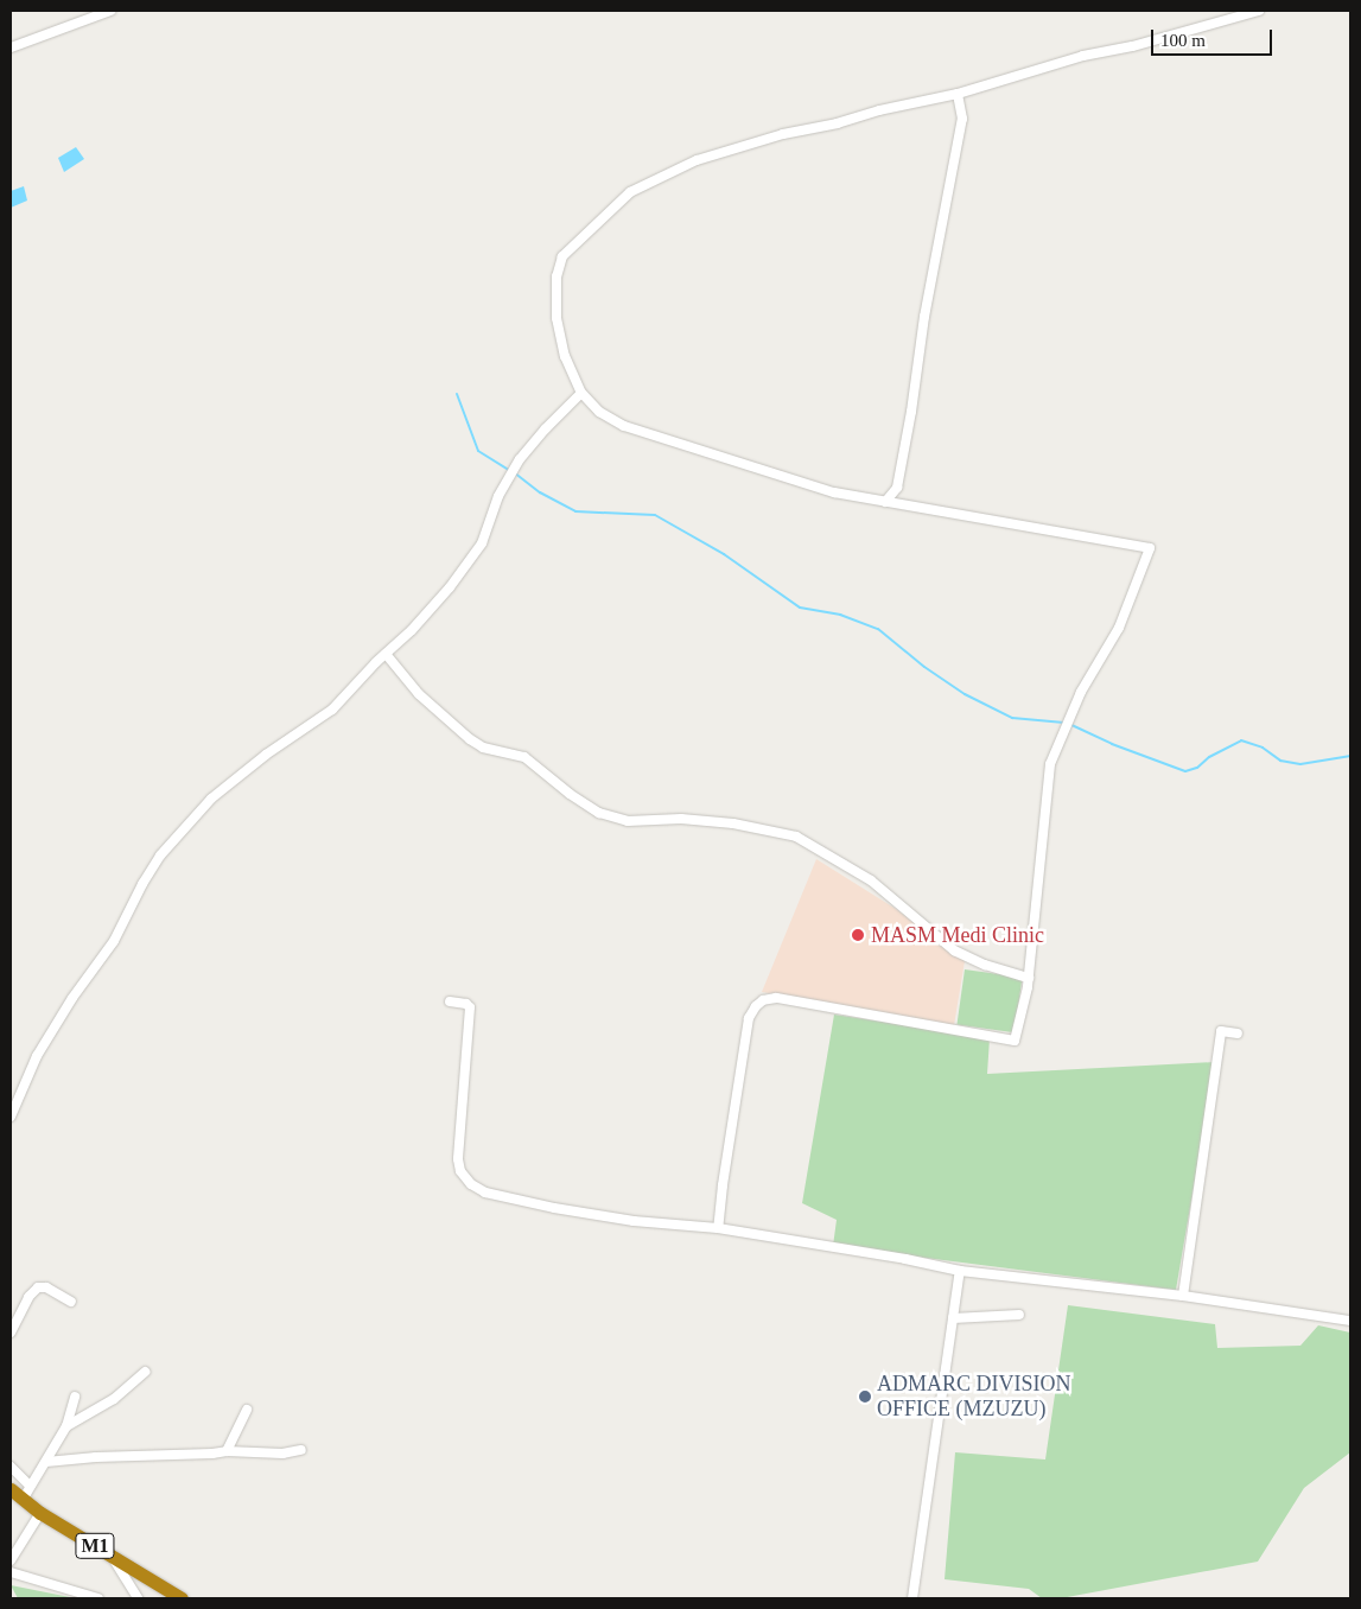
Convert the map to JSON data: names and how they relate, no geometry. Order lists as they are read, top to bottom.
{
  "streets": {
    "highway": ["M1"]
  },
  "places": ["MASM Medi Clinic", "ADMARC DIVISION OFFICE (MZUZU)"],
  "scale_bar": "100 m"
}
